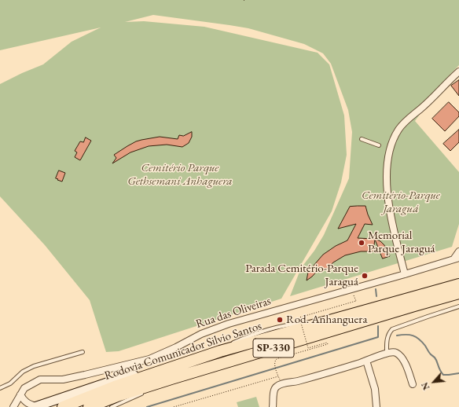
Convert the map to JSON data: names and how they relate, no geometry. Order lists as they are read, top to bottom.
{
  "streets": {
    "highway": ["SP-330", "Rodovia Comunicador Silvio Santos"],
    "street": ["Rua das Oliveiras"]
  },
  "parks": ["Cemitério Parque Gethsemani Anhaguera", "Cemitério-Parque Jaraguá"],
  "places": ["Memorial Parque Jaraguá", "Parada Cemitério-Parque Jaraguá", "Rod. Anhanguera"],
  "north": "bottom left"
}
